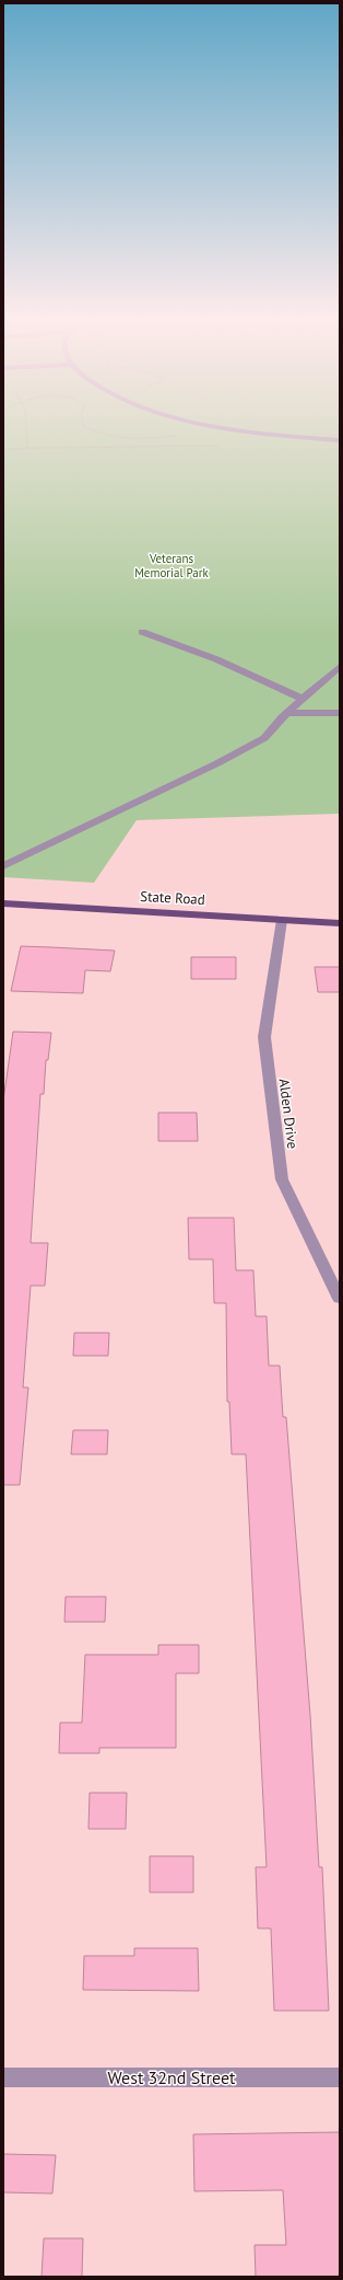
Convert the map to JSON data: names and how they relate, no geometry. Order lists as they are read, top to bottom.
{
  "streets": {
    "main road": ["State Road"],
    "street": ["Alden Drive", "West 32nd Street"]
  },
  "crossings": [
    ["State Road", "Alden Drive"]
  ],
  "parks": ["Veterans Memorial Park"]
}
